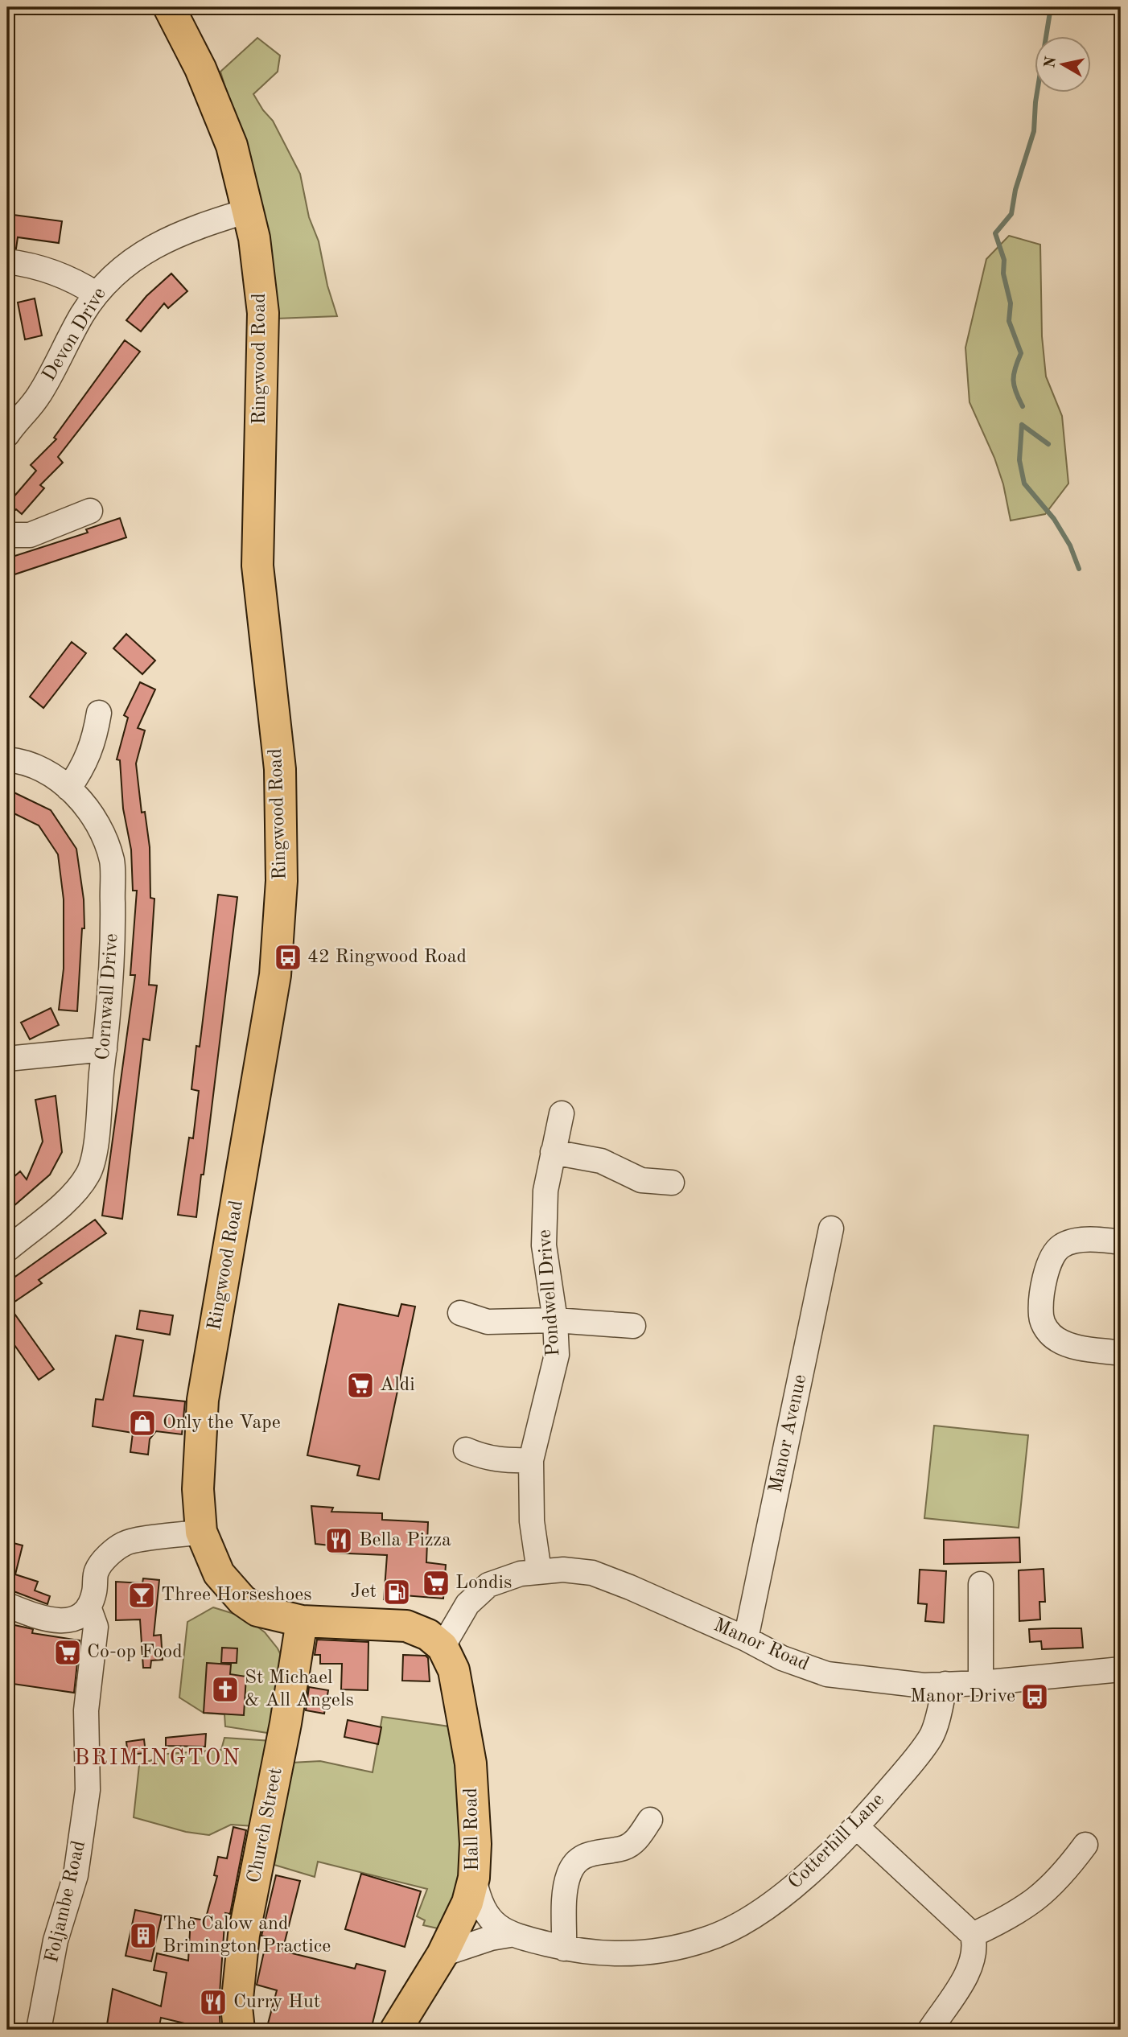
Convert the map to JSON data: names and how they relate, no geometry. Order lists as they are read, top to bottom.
{
  "streets": {
    "highway": ["Ringwood Road", "Church Street", "Hall Road"],
    "street": [
      "Devon Drive",
      "Cornwall Drive",
      "Pondwell Drive",
      "Manor Avenue",
      "Manor Road",
      "Cotterhill Lane",
      "Foljambe Road"
    ]
  },
  "crossings": [
    ["Devon Drive", "Ringwood Road"],
    ["Ringwood Road", "Manor Road"],
    ["Ringwood Road", "Church Street"],
    ["Ringwood Road", "Hall Road"],
    ["Pondwell Drive", "Manor Road"],
    ["Manor Avenue", "Manor Road"],
    ["Manor Road", "Hall Road"],
    ["Manor Road", "Cotterhill Lane"],
    ["Hall Road", "Cotterhill Lane"]
  ],
  "districts": ["BRIMINGTON"],
  "places": {
    "bus stop": ["42 Ringwood Road", "Manor Drive"],
    "supermarket": ["Aldi", "Londis", "Co-op Food"],
    "shop": ["Only the Vape"],
    "restaurant": ["Bella Pizza", "Curry Hut"],
    "fuel station": ["Jet"],
    "bar": ["Three Horseshoes"],
    "church": ["St Michael & All Angels"],
    "building": ["The Calow and Brimington Practice"]
  },
  "north": "left"
}
